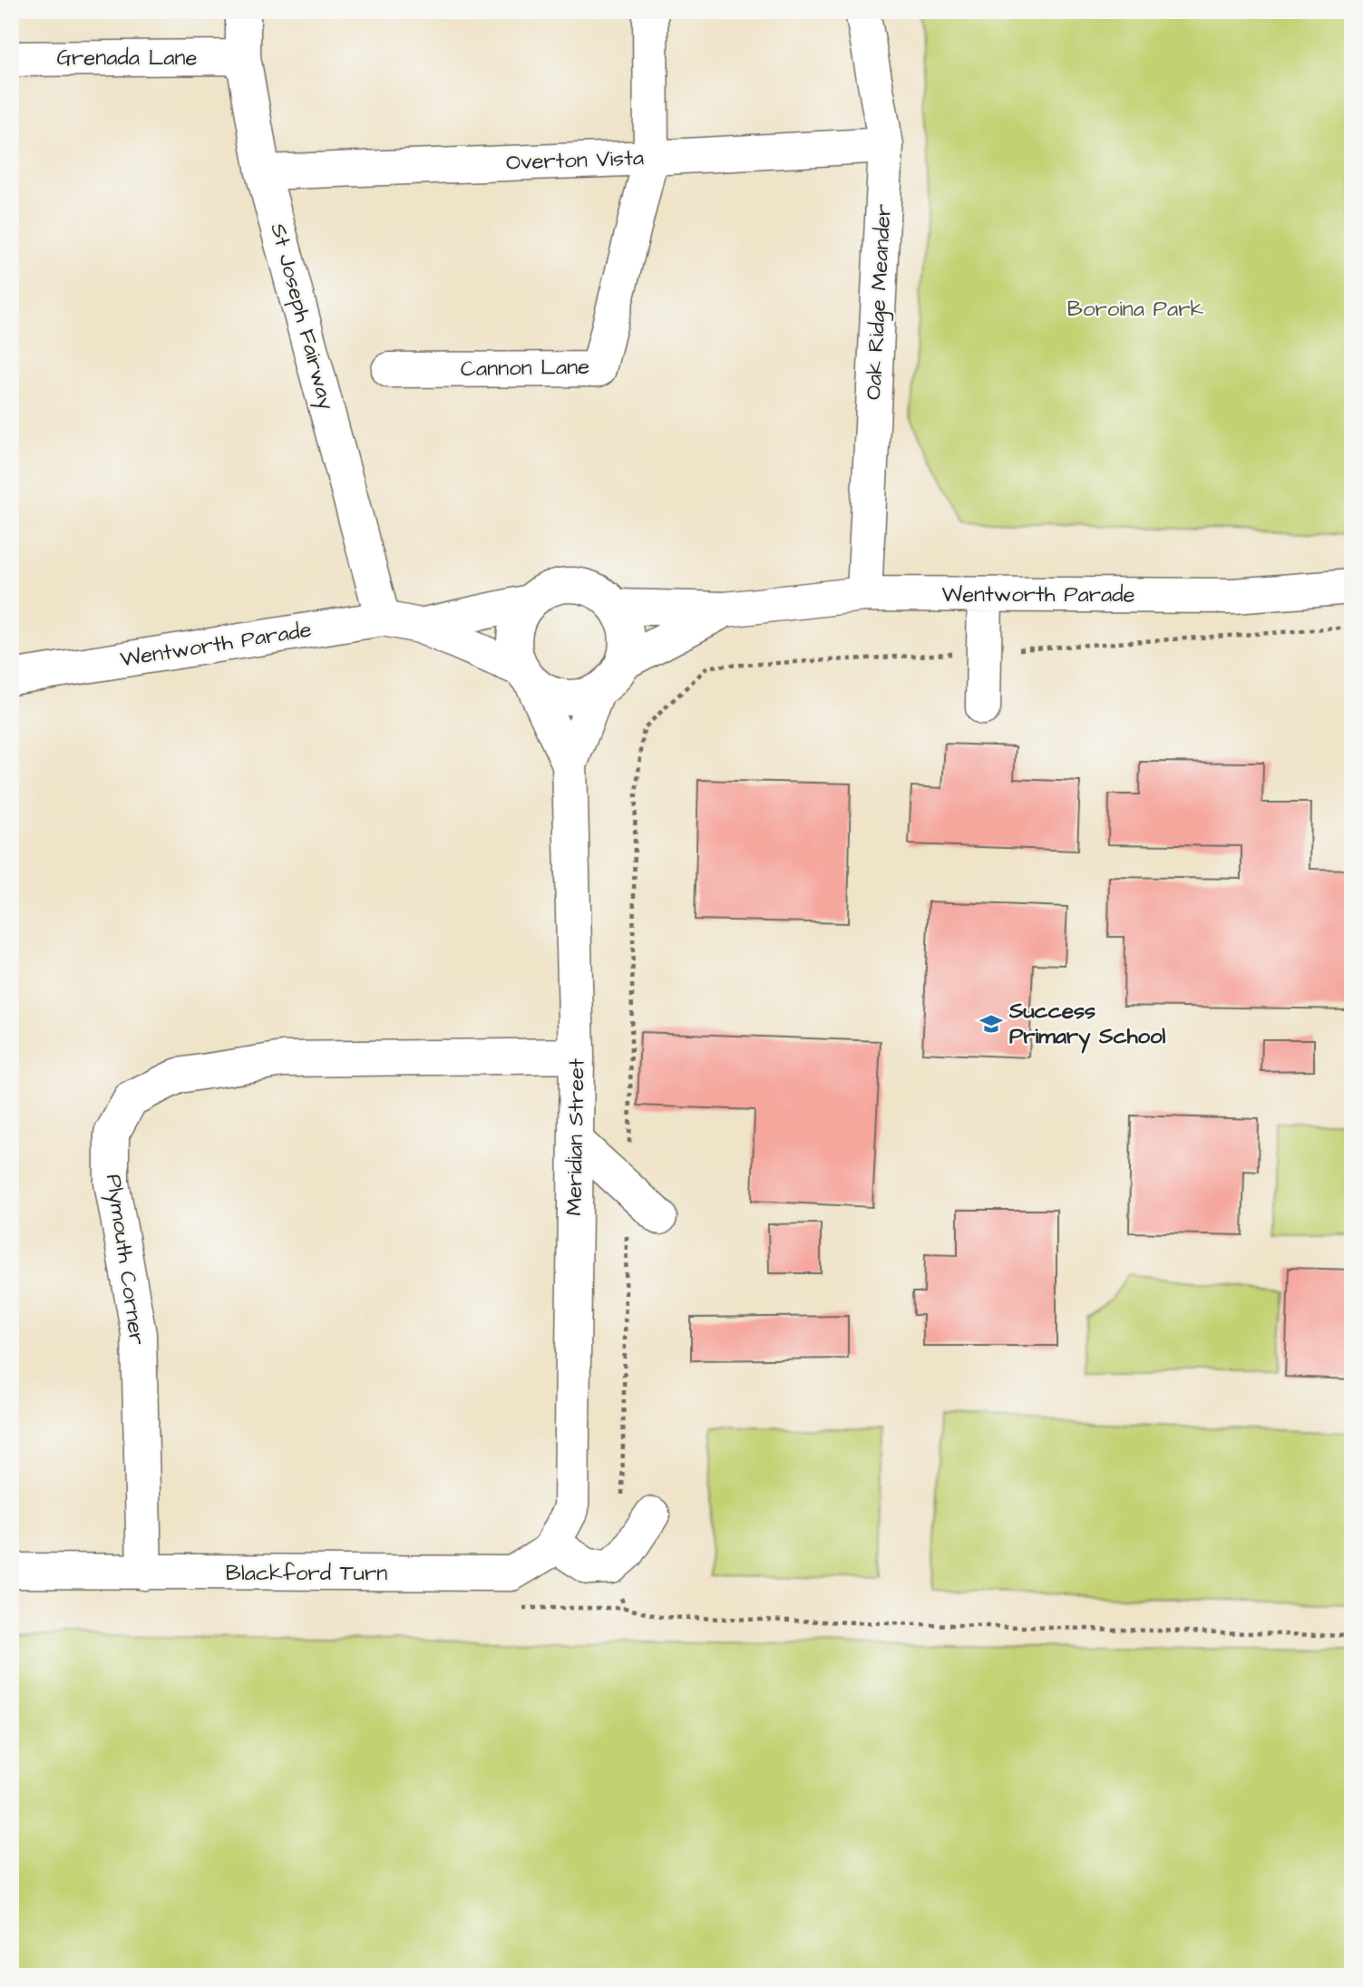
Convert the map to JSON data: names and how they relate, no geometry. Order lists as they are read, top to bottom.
{
  "streets": {
    "street": [
      "Grenada Lane",
      "Overton Vista",
      "Oak Ridge Meander",
      "St Joseph Fairway",
      "Cannon Lane",
      "Wentworth Parade",
      "Meridian Street",
      "Plymouth Corner",
      "Blackford Turn"
    ]
  },
  "crossings": [
    ["Grenada Lane", "St Joseph Fairway"],
    ["Overton Vista", "Oak Ridge Meander"],
    ["Overton Vista", "St Joseph Fairway"],
    ["Overton Vista", "Cannon Lane"],
    ["Oak Ridge Meander", "Wentworth Parade"],
    ["St Joseph Fairway", "Wentworth Parade"],
    ["Wentworth Parade", "Meridian Street"],
    ["Meridian Street", "Plymouth Corner"],
    ["Meridian Street", "Blackford Turn"],
    ["Plymouth Corner", "Blackford Turn"]
  ],
  "parks": ["Boroina Park"],
  "places": {
    "school or university": ["Success Primary School"]
  }
}
